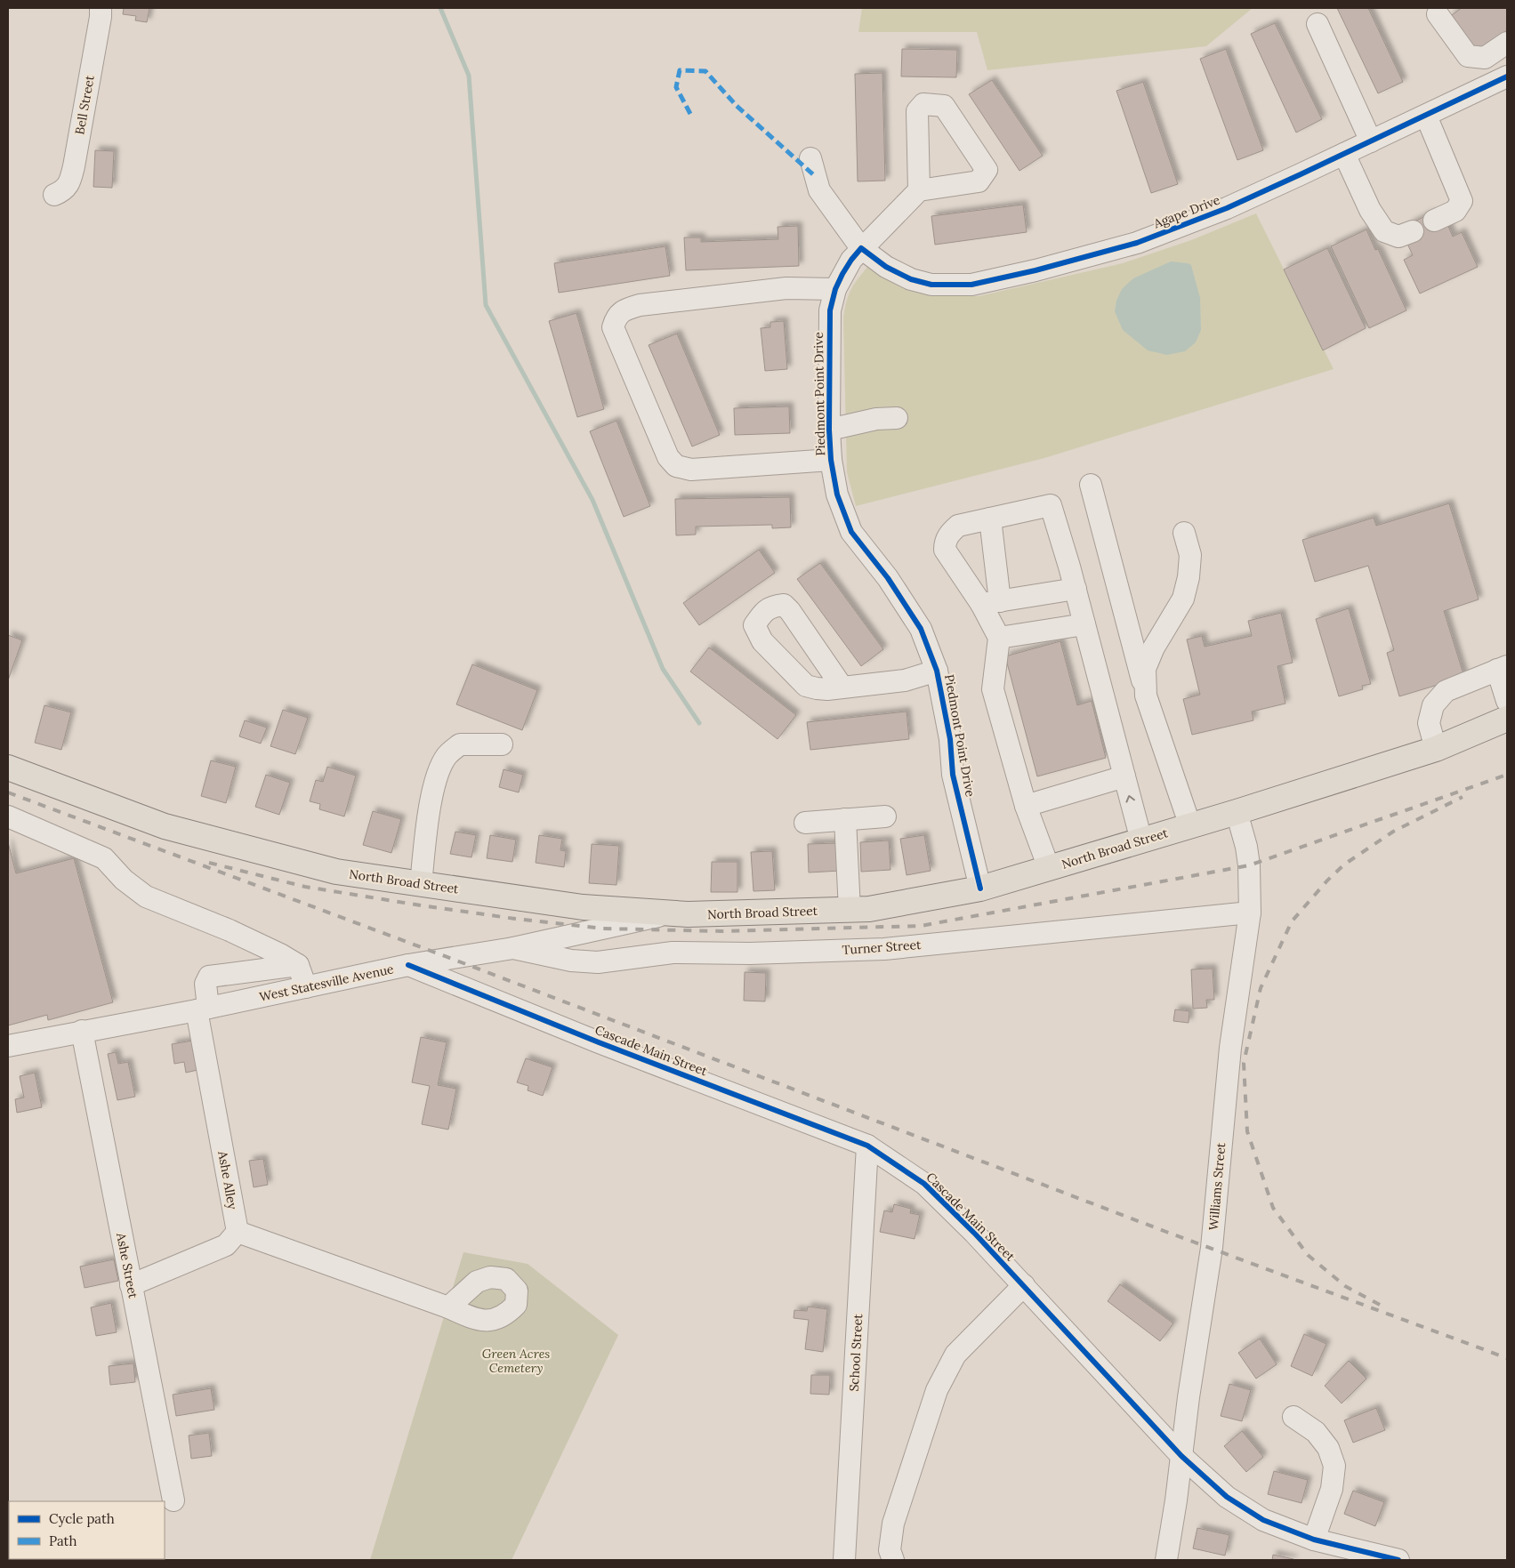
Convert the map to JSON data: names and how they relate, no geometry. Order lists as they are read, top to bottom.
{
  "streets": {
    "main road": ["North Broad Street"],
    "street": [
      "Bell Street",
      "Agape Drive",
      "Piedmont Point Drive",
      "Turner Street",
      "West Statesville Avenue",
      "Cascade Main Street",
      "Ashe Alley",
      "Williams Street",
      "Ashe Street",
      "School Street"
    ]
  },
  "crossings": [
    ["Agape Drive", "Piedmont Point Drive"],
    ["Piedmont Point Drive", "North Broad Street"],
    ["North Broad Street", "West Statesville Avenue"],
    ["North Broad Street", "Williams Street"],
    ["Turner Street", "West Statesville Avenue"],
    ["Turner Street", "Williams Street"],
    ["West Statesville Avenue", "Cascade Main Street"],
    ["West Statesville Avenue", "Ashe Alley"],
    ["West Statesville Avenue", "Ashe Street"],
    ["Cascade Main Street", "Williams Street"],
    ["Cascade Main Street", "School Street"]
  ],
  "parks": ["Green Acres Cemetery"],
  "legend": ["Cycle path", "Path"]
}
